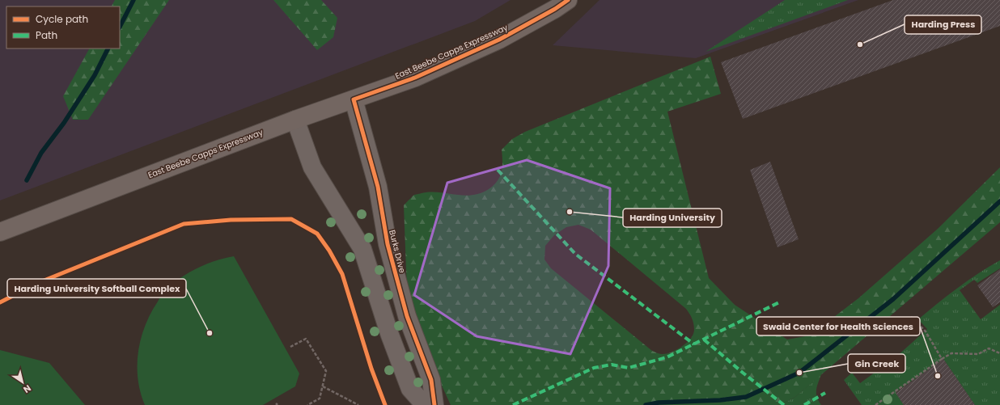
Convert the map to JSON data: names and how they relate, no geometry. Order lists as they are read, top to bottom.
{
  "streets": {
    "main road": ["East Beebe Capps Expressway"],
    "street": ["Burks Drive"]
  },
  "crossings": [
    ["East Beebe Capps Expressway", "Burks Drive"]
  ],
  "places": [
    "Harding Press",
    "Harding University",
    "Harding University Softball Complex",
    "Gin Creek",
    "Swaid Center for Health Sciences"
  ],
  "legend": ["Cycle path", "Path"],
  "north": "bottom right"
}
